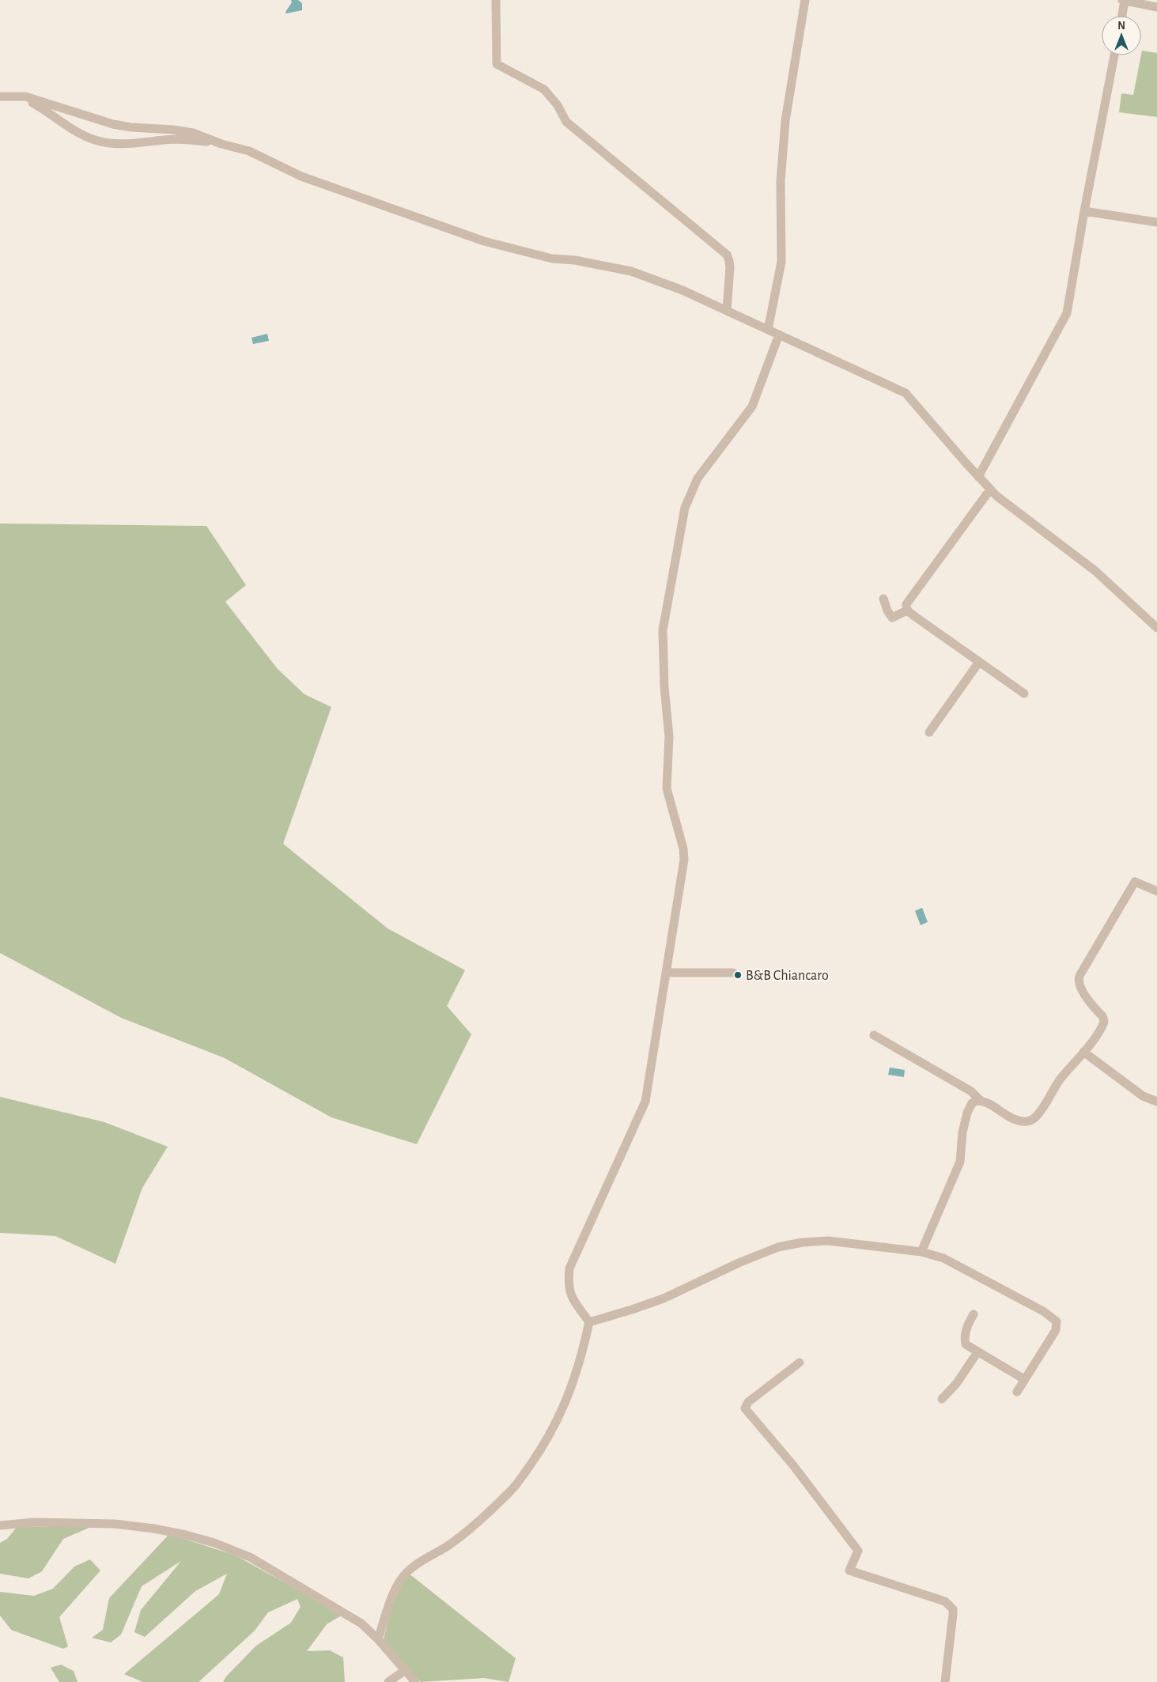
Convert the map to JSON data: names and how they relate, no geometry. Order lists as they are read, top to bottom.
{
  "places": ["B&B Chiancaro"],
  "north": "top"
}
